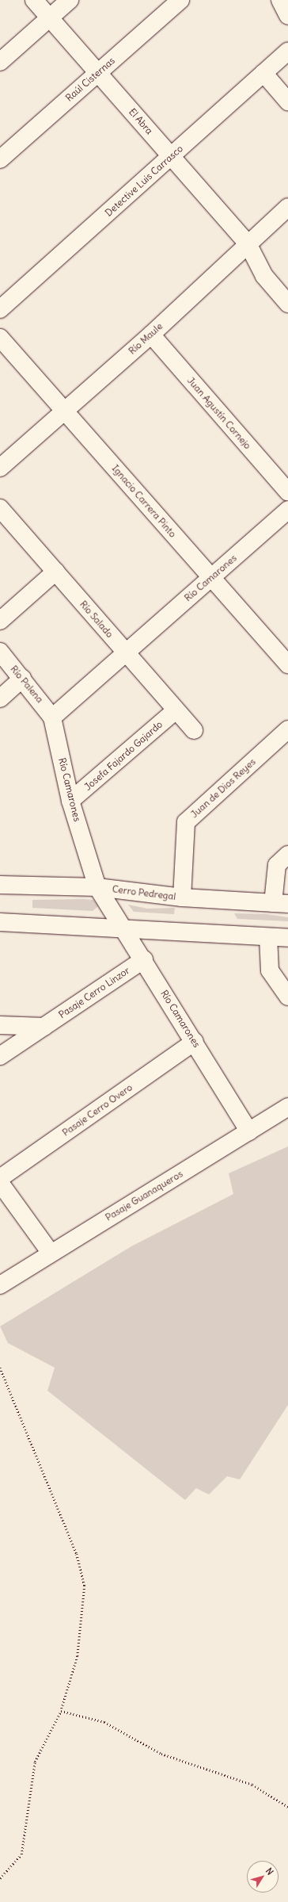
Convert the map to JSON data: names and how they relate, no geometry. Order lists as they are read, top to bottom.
{
  "streets": {
    "street": [
      "Raúl Cisternas",
      "El Abra",
      "Detective Luis Carrasco",
      "Río Maule",
      "Juan Agustín Cornejo",
      "Ignacio Carrera Pinto",
      "Río Camarones",
      "Río Salado",
      "Río Palena",
      "Josefa Fajardo Gajardo",
      "Juan de Dios Reyes",
      "Cerro Pedregal",
      "Pasaje Cerro Linzor",
      "Pasaje Cerro Overo",
      "Pasaje Guanaqueros"
    ]
  },
  "crossings": [
    ["Raúl Cisternas", "El Abra"],
    ["El Abra", "Detective Luis Carrasco"],
    ["El Abra", "Río Maule"],
    ["Río Maule", "Juan Agustín Cornejo"],
    ["Río Maule", "Ignacio Carrera Pinto"],
    ["Ignacio Carrera Pinto", "Río Camarones"],
    ["Río Camarones", "Río Salado"],
    ["Río Camarones", "Río Palena"],
    ["Río Camarones", "Josefa Fajardo Gajardo"],
    ["Río Camarones", "Cerro Pedregal"],
    ["Río Camarones", "Pasaje Cerro Linzor"],
    ["Río Camarones", "Pasaje Cerro Overo"],
    ["Río Camarones", "Pasaje Guanaqueros"],
    ["Río Salado", "Josefa Fajardo Gajardo"],
    ["Juan de Dios Reyes", "Cerro Pedregal"]
  ],
  "north": "top right"
}
